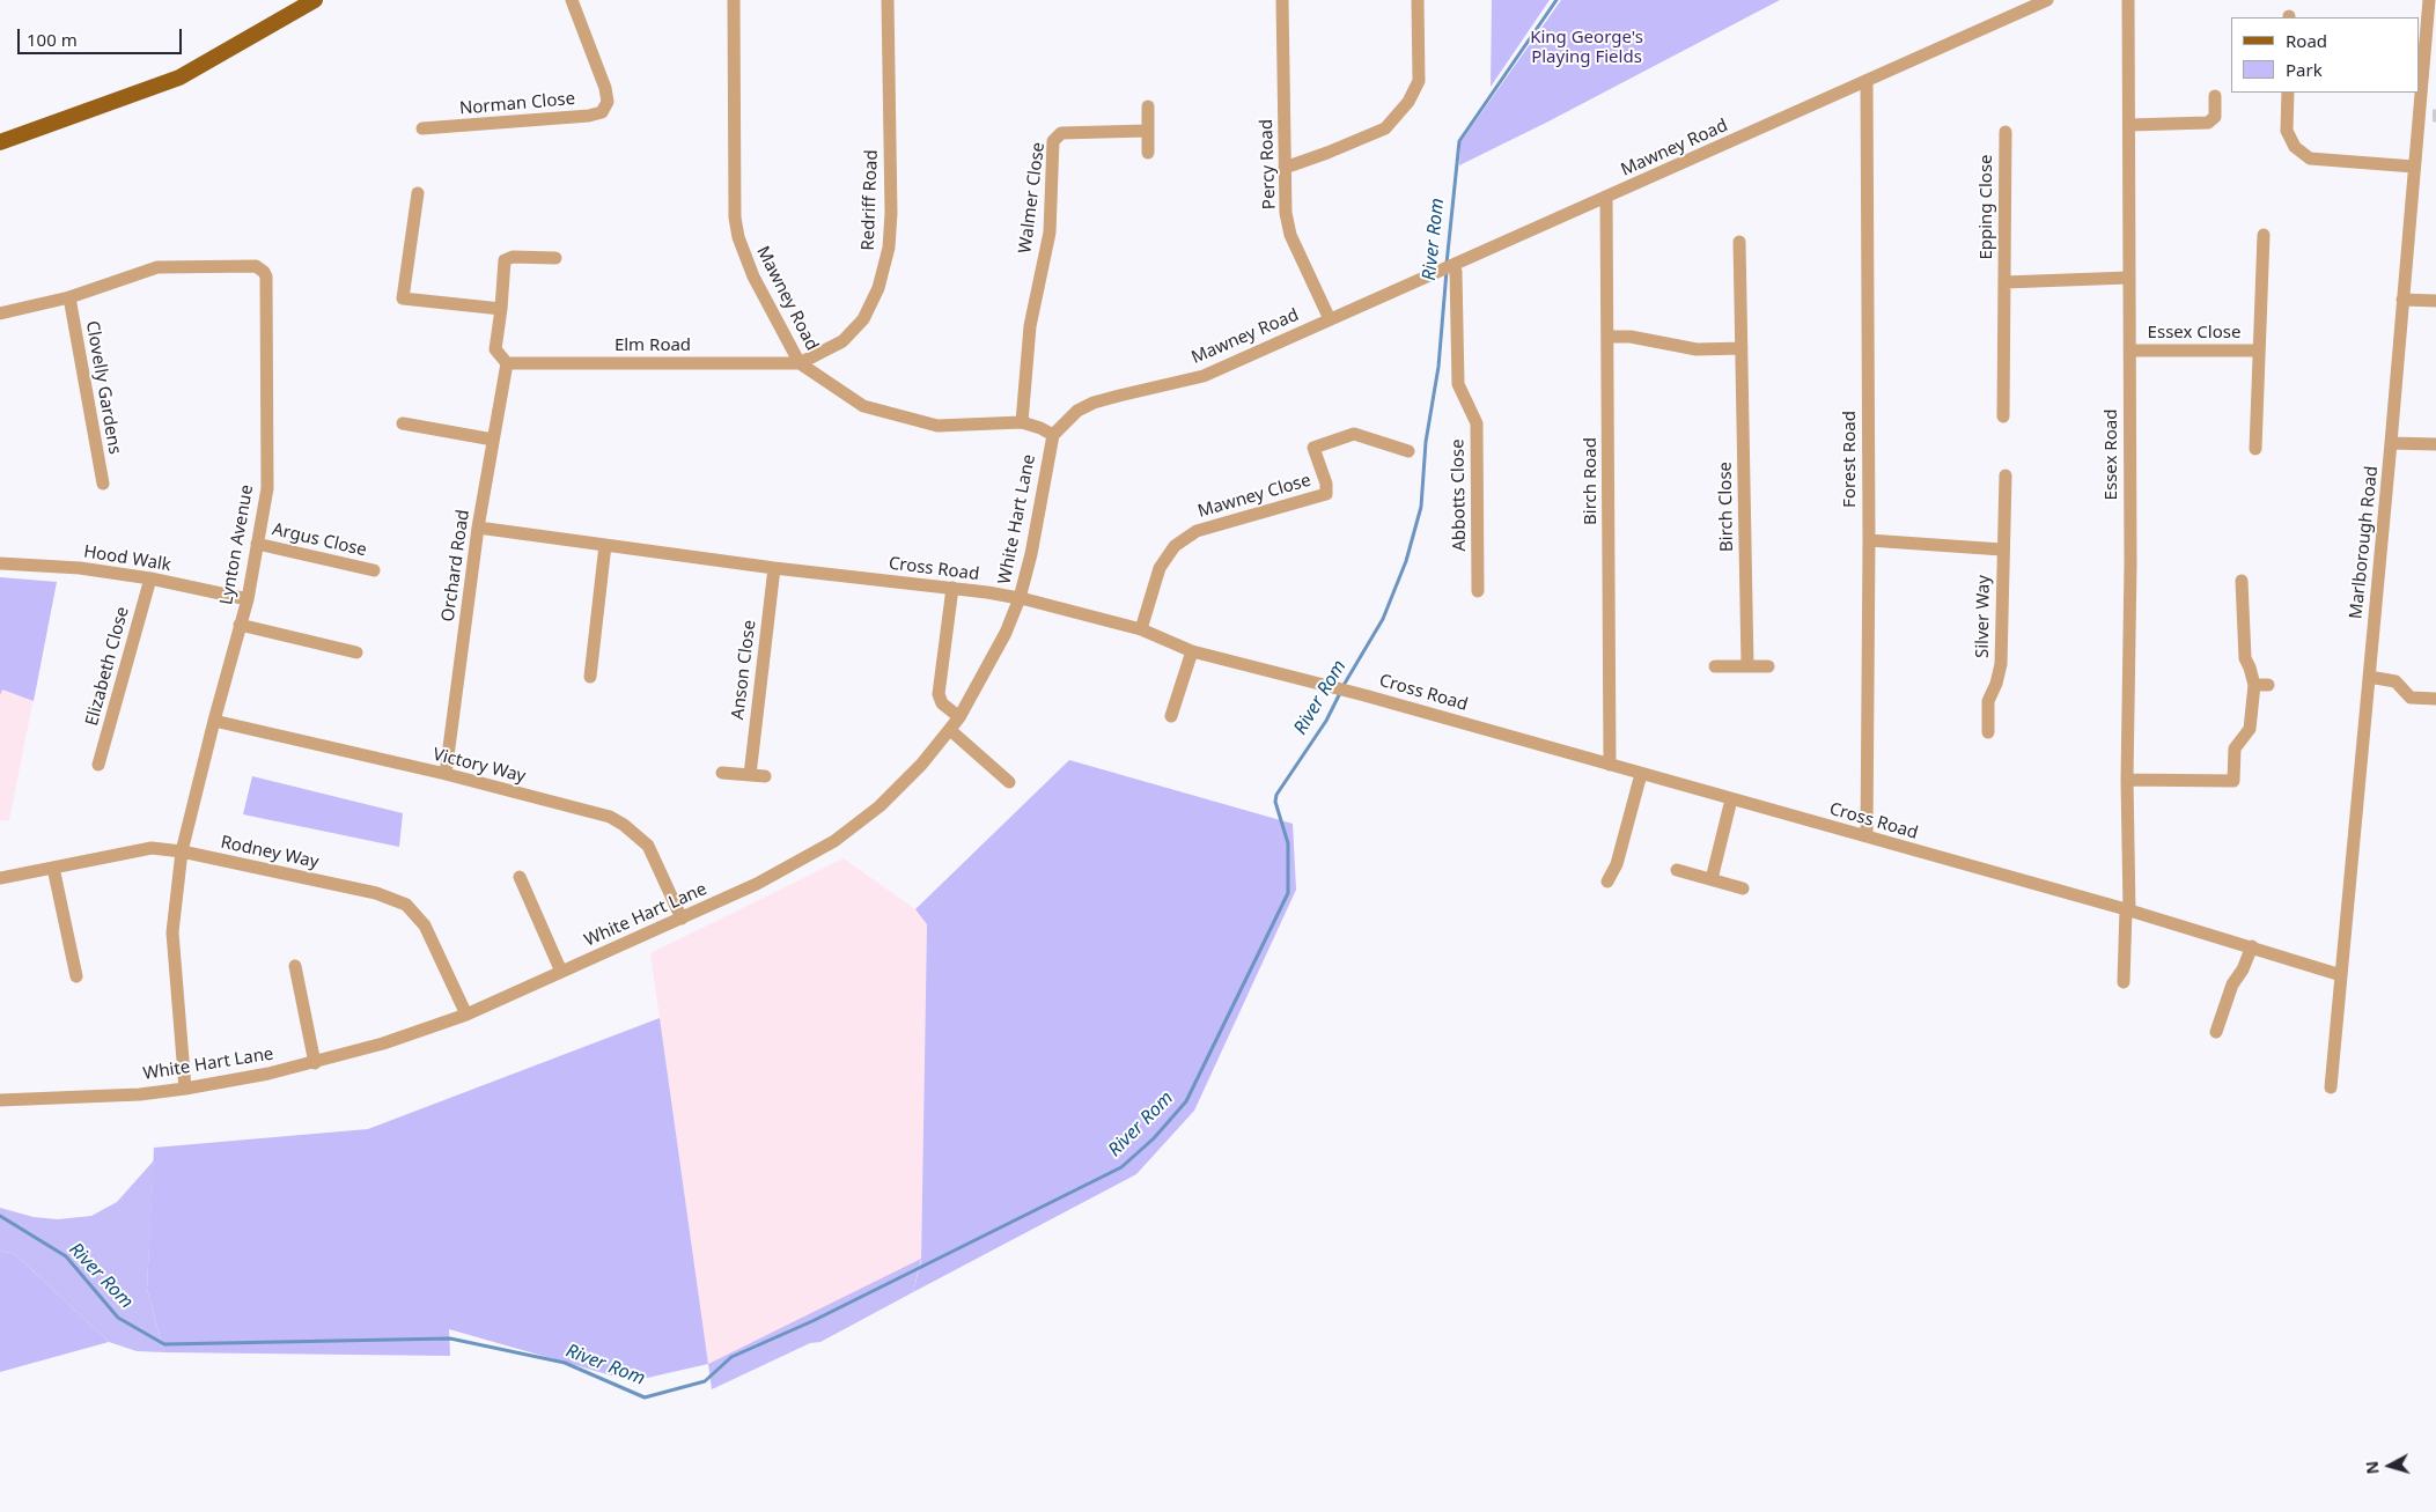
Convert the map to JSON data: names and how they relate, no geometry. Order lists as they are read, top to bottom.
{
  "streets": {
    "street": [
      "Norman Close",
      "Mawney Road",
      "Percy Road",
      "Walmer Close",
      "Redriff Road",
      "Epping Close",
      "Essex Close",
      "Elm Road",
      "Clovelly Gardens",
      "Essex Road",
      "Forest Road",
      "Birch Road",
      "Abbotts Close",
      "Mawney Close",
      "Birch Close",
      "White Hart Lane",
      "Argus Close",
      "Marlborough Road",
      "Lynton Avenue",
      "Hood Walk",
      "Orchard Road",
      "Cross Road",
      "Silver Way",
      "Elizabeth Close",
      "Anson Close",
      "Victory Way",
      "Rodney Way"
    ]
  },
  "crossings": [
    ["Mawney Road", "Percy Road"],
    ["Mawney Road", "Walmer Close"],
    ["Mawney Road", "Redriff Road"],
    ["Mawney Road", "Elm Road"],
    ["Mawney Road", "Forest Road"],
    ["Mawney Road", "Birch Road"],
    ["Mawney Road", "Abbotts Close"],
    ["Mawney Road", "White Hart Lane"],
    ["Redriff Road", "Elm Road"],
    ["Epping Close", "Essex Road"],
    ["Essex Close", "Essex Road"],
    ["Elm Road", "Orchard Road"],
    ["Clovelly Gardens", "Lynton Avenue"],
    ["Essex Road", "Cross Road"],
    ["Forest Road", "Cross Road"],
    ["Birch Road", "Cross Road"],
    ["Mawney Close", "Cross Road"],
    ["White Hart Lane", "Lynton Avenue"],
    ["White Hart Lane", "Cross Road"],
    ["White Hart Lane", "Victory Way"],
    ["White Hart Lane", "Rodney Way"],
    ["Argus Close", "Lynton Avenue"],
    ["Marlborough Road", "Cross Road"],
    ["Lynton Avenue", "Hood Walk"],
    ["Lynton Avenue", "Victory Way"],
    ["Lynton Avenue", "Rodney Way"],
    ["Hood Walk", "Elizabeth Close"],
    ["Orchard Road", "Cross Road"],
    ["Orchard Road", "Victory Way"],
    ["Cross Road", "Anson Close"]
  ],
  "water": ["River Rom"],
  "parks": ["King George's Playing Fields"],
  "legend": ["Road", "Park"],
  "scale_bar": "100 m",
  "north": "left"
}
